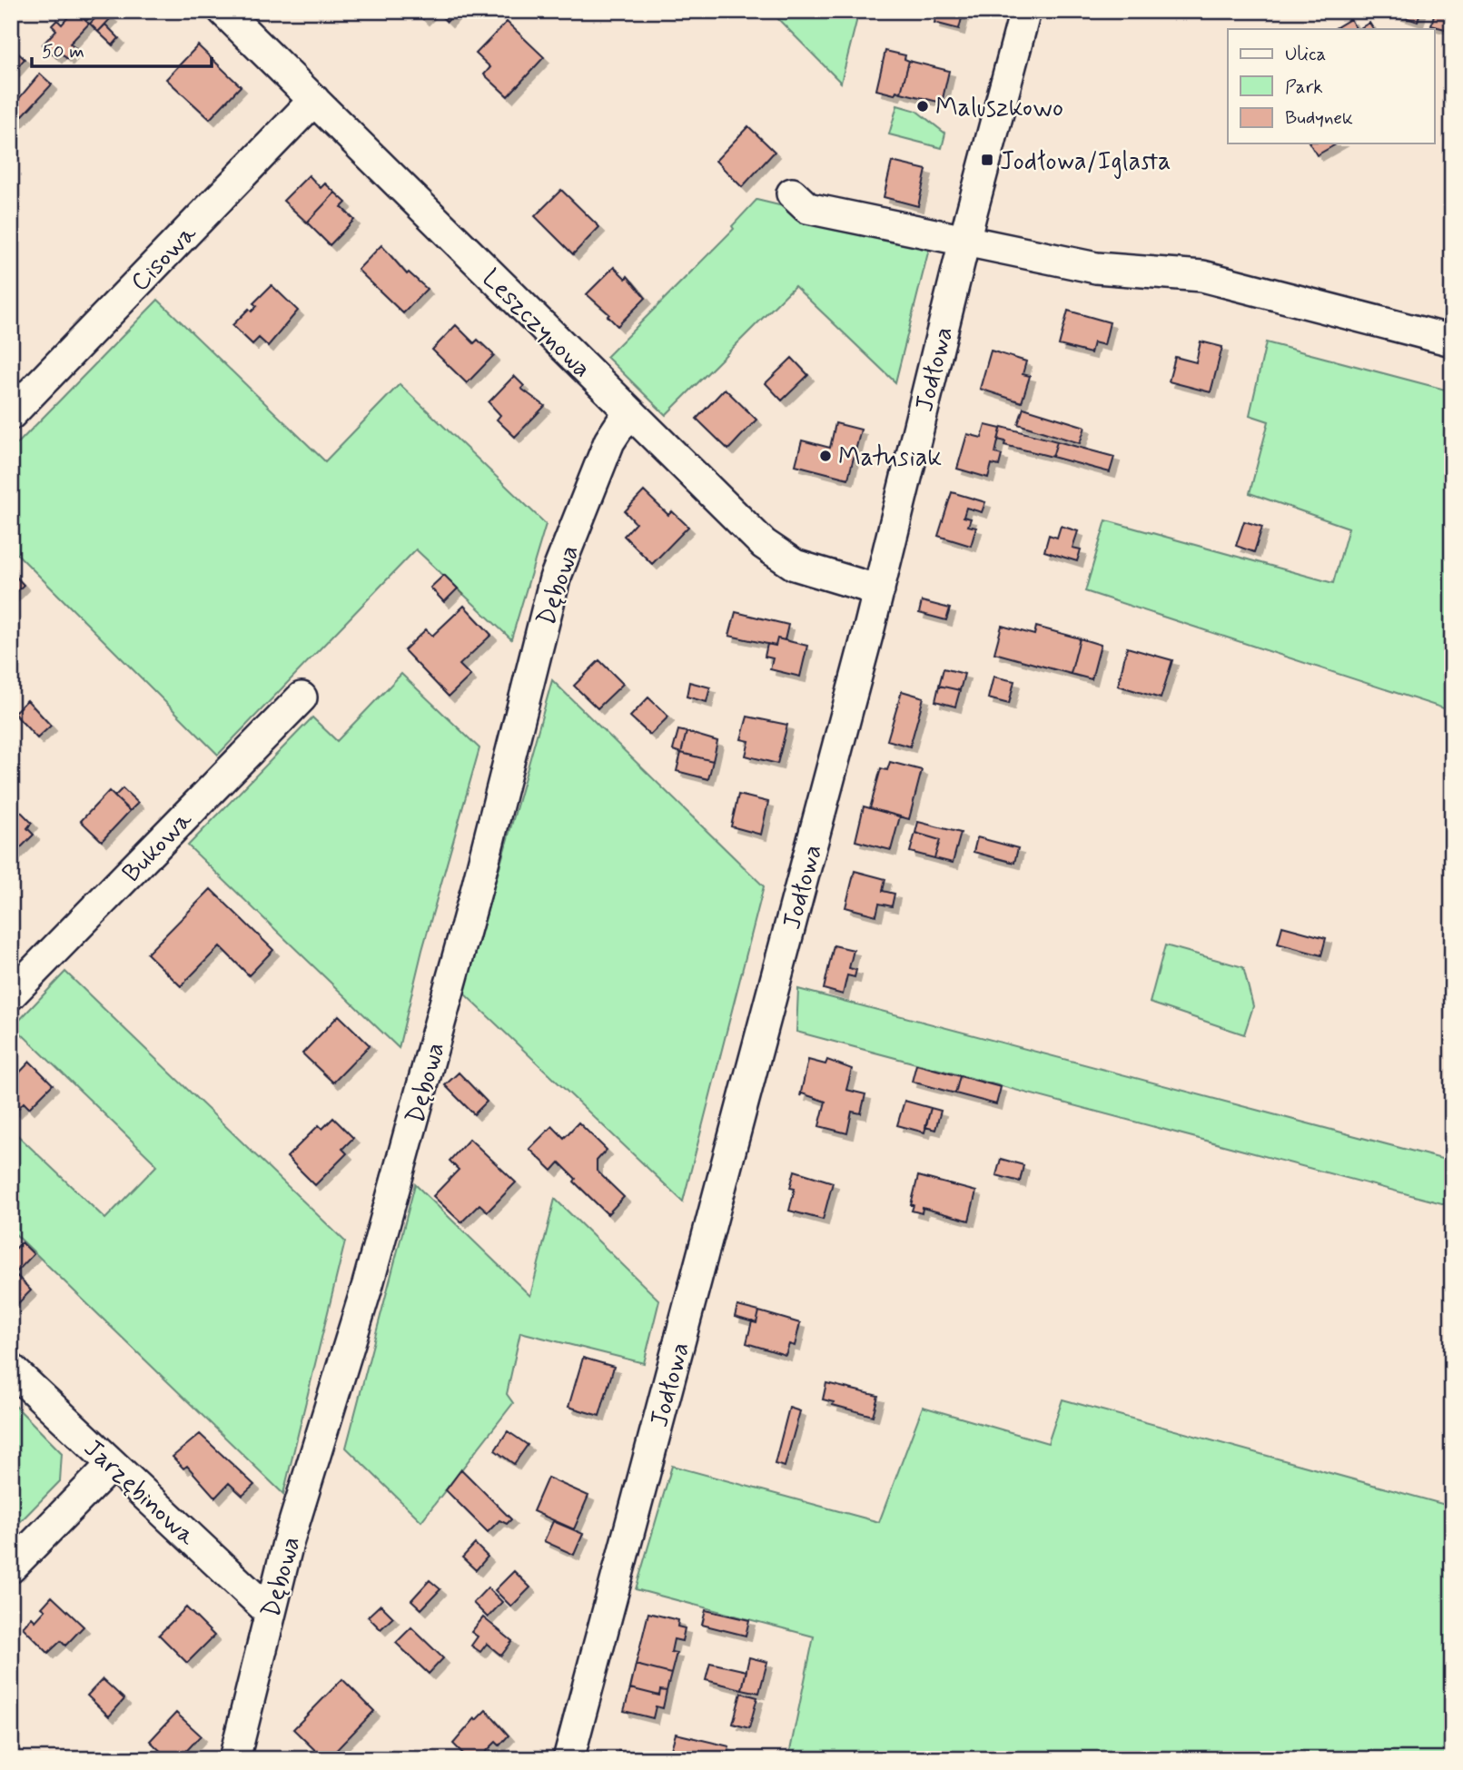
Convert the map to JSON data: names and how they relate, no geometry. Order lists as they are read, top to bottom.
{
  "streets": {
    "street": [
      "Cisowa",
      "Leszczynowa",
      "Jodłowa",
      "Dębowa",
      "Bukowa",
      "Jarzębinowa"
    ]
  },
  "crossings": [
    ["Cisowa", "Leszczynowa"],
    ["Leszczynowa", "Jodłowa"],
    ["Leszczynowa", "Dębowa"],
    ["Dębowa", "Jarzębinowa"]
  ],
  "places": {
    "other": ["Maluszkowo", "Matusiak"],
    "transit": ["Jodłowa/Iglasta"]
  },
  "legend": ["Ulica", "Park", "Budynek"],
  "scale_bar": "50 m"
}
